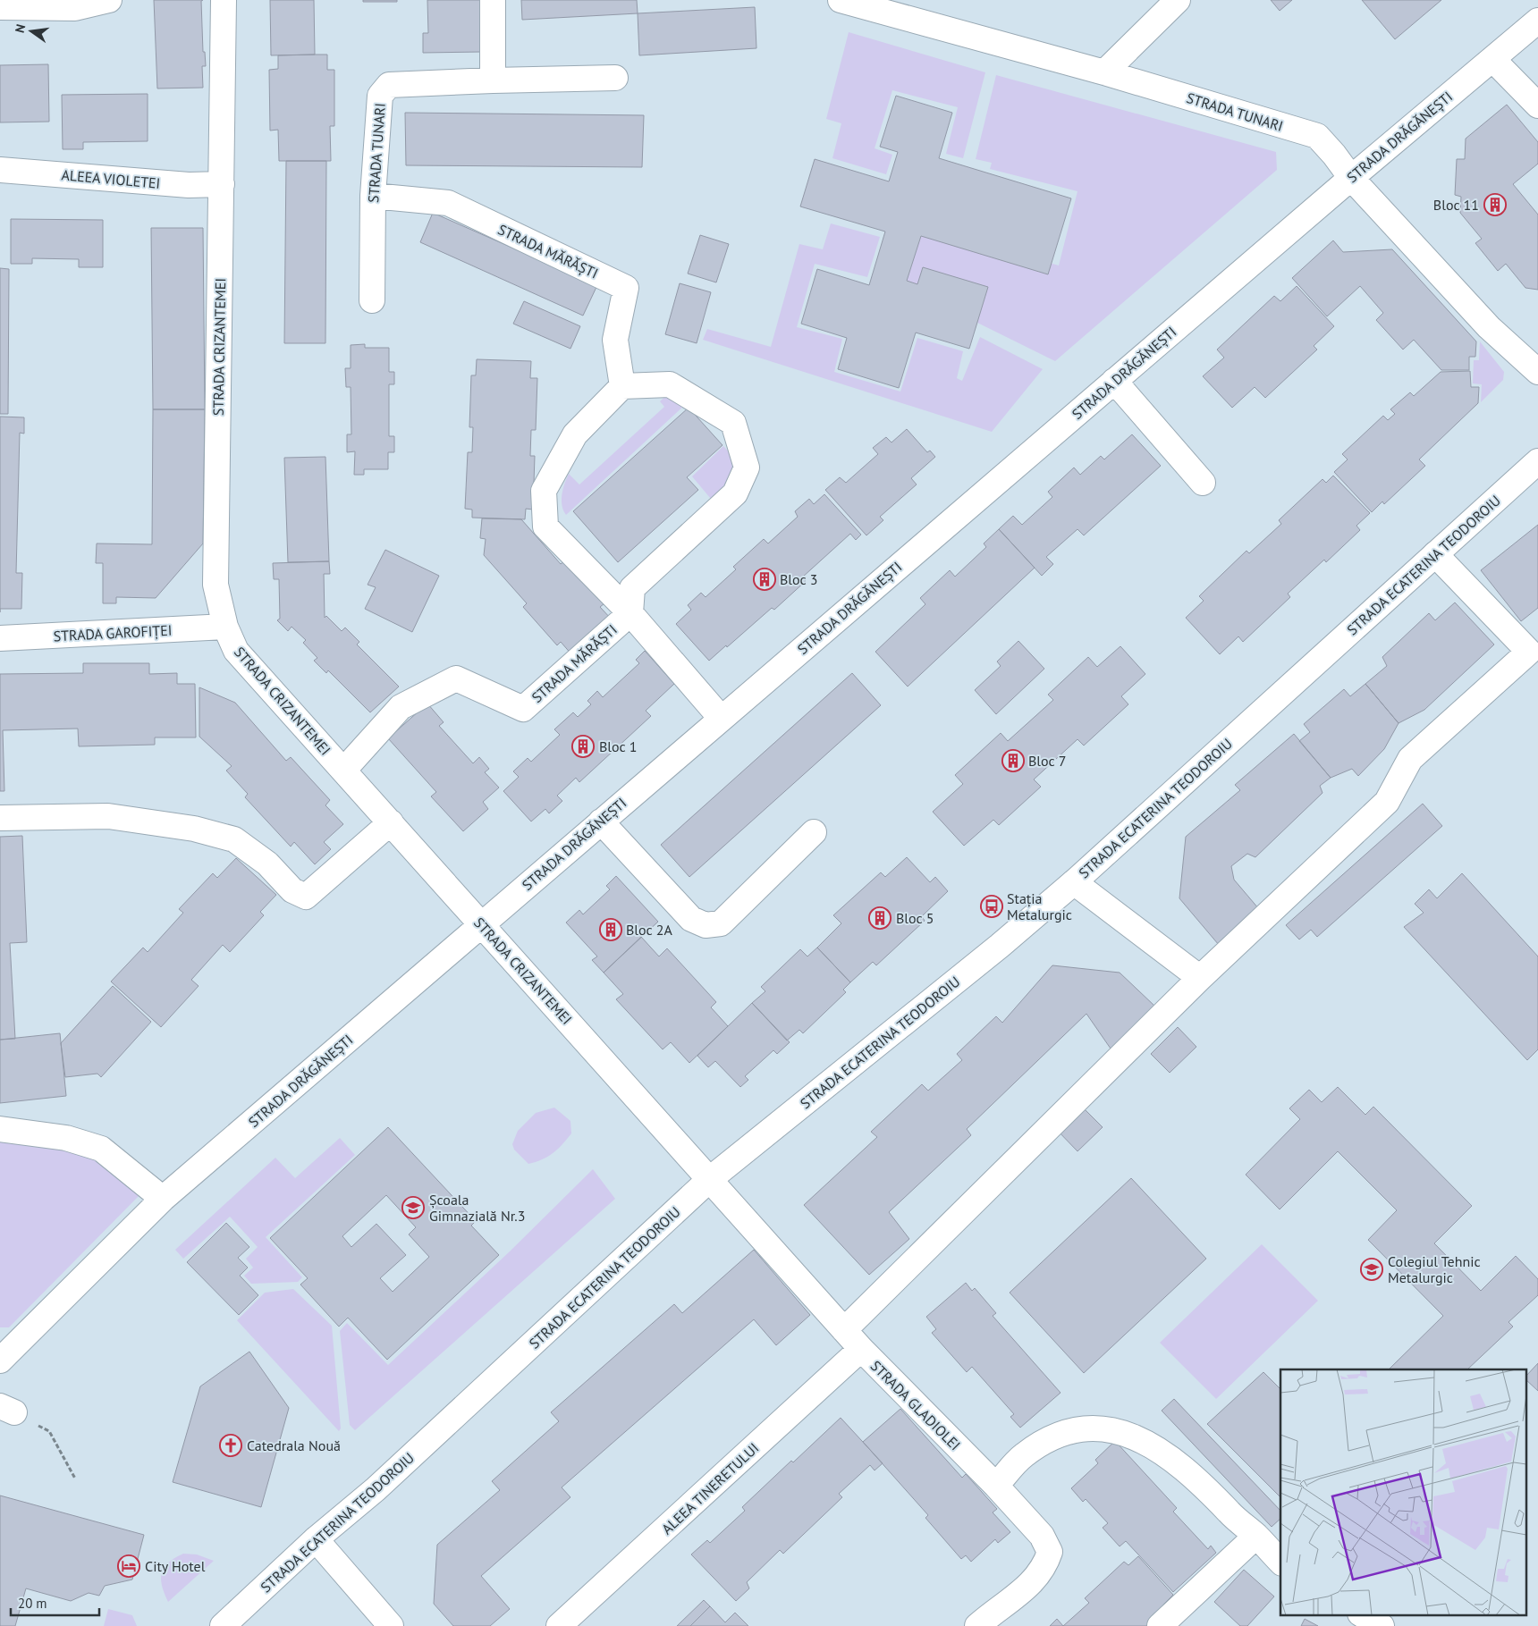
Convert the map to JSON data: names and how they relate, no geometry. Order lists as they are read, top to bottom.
{
  "streets": {
    "street": [
      "STRADA TUNARI",
      "STRADA DRĂGĂNEȘTI",
      "ALEEA VIOLETEI",
      "STRADA MĂRĂȘTI",
      "STRADA CRIZANTEMEI",
      "STRADA ECATERINA TEODOROIU",
      "STRADA GAROFIȚEI",
      "STRADA GLADIOLEI",
      "ALEEA TINERETULUI"
    ]
  },
  "crossings": [
    ["STRADA TUNARI", "STRADA DRĂGĂNEȘTI"],
    ["STRADA TUNARI", "STRADA MĂRĂȘTI"],
    ["STRADA DRĂGĂNEȘTI", "STRADA MĂRĂȘTI"],
    ["STRADA DRĂGĂNEȘTI", "STRADA CRIZANTEMEI"],
    ["ALEEA VIOLETEI", "STRADA CRIZANTEMEI"],
    ["STRADA MĂRĂȘTI", "STRADA CRIZANTEMEI"],
    ["STRADA CRIZANTEMEI", "STRADA ECATERINA TEODOROIU"],
    ["STRADA CRIZANTEMEI", "STRADA GAROFIȚEI"],
    ["STRADA CRIZANTEMEI", "STRADA GLADIOLEI"],
    ["STRADA ECATERINA TEODOROIU", "STRADA GLADIOLEI"],
    ["STRADA GLADIOLEI", "ALEEA TINERETULUI"]
  ],
  "places": {
    "building": [
      "Bloc 11",
      "Bloc 3",
      "Bloc 1",
      "Bloc 7",
      "Bloc 5",
      "Bloc 2A"
    ],
    "bus stop": ["Stația Metalurgic"],
    "school or university": ["Școala Gimnazială Nr.3", "Colegiul Tehnic Metalurgic"],
    "church": ["Catedrala Nouă"],
    "hotel": ["City Hotel"]
  },
  "scale_bar": "20 m",
  "north": "left"
}
